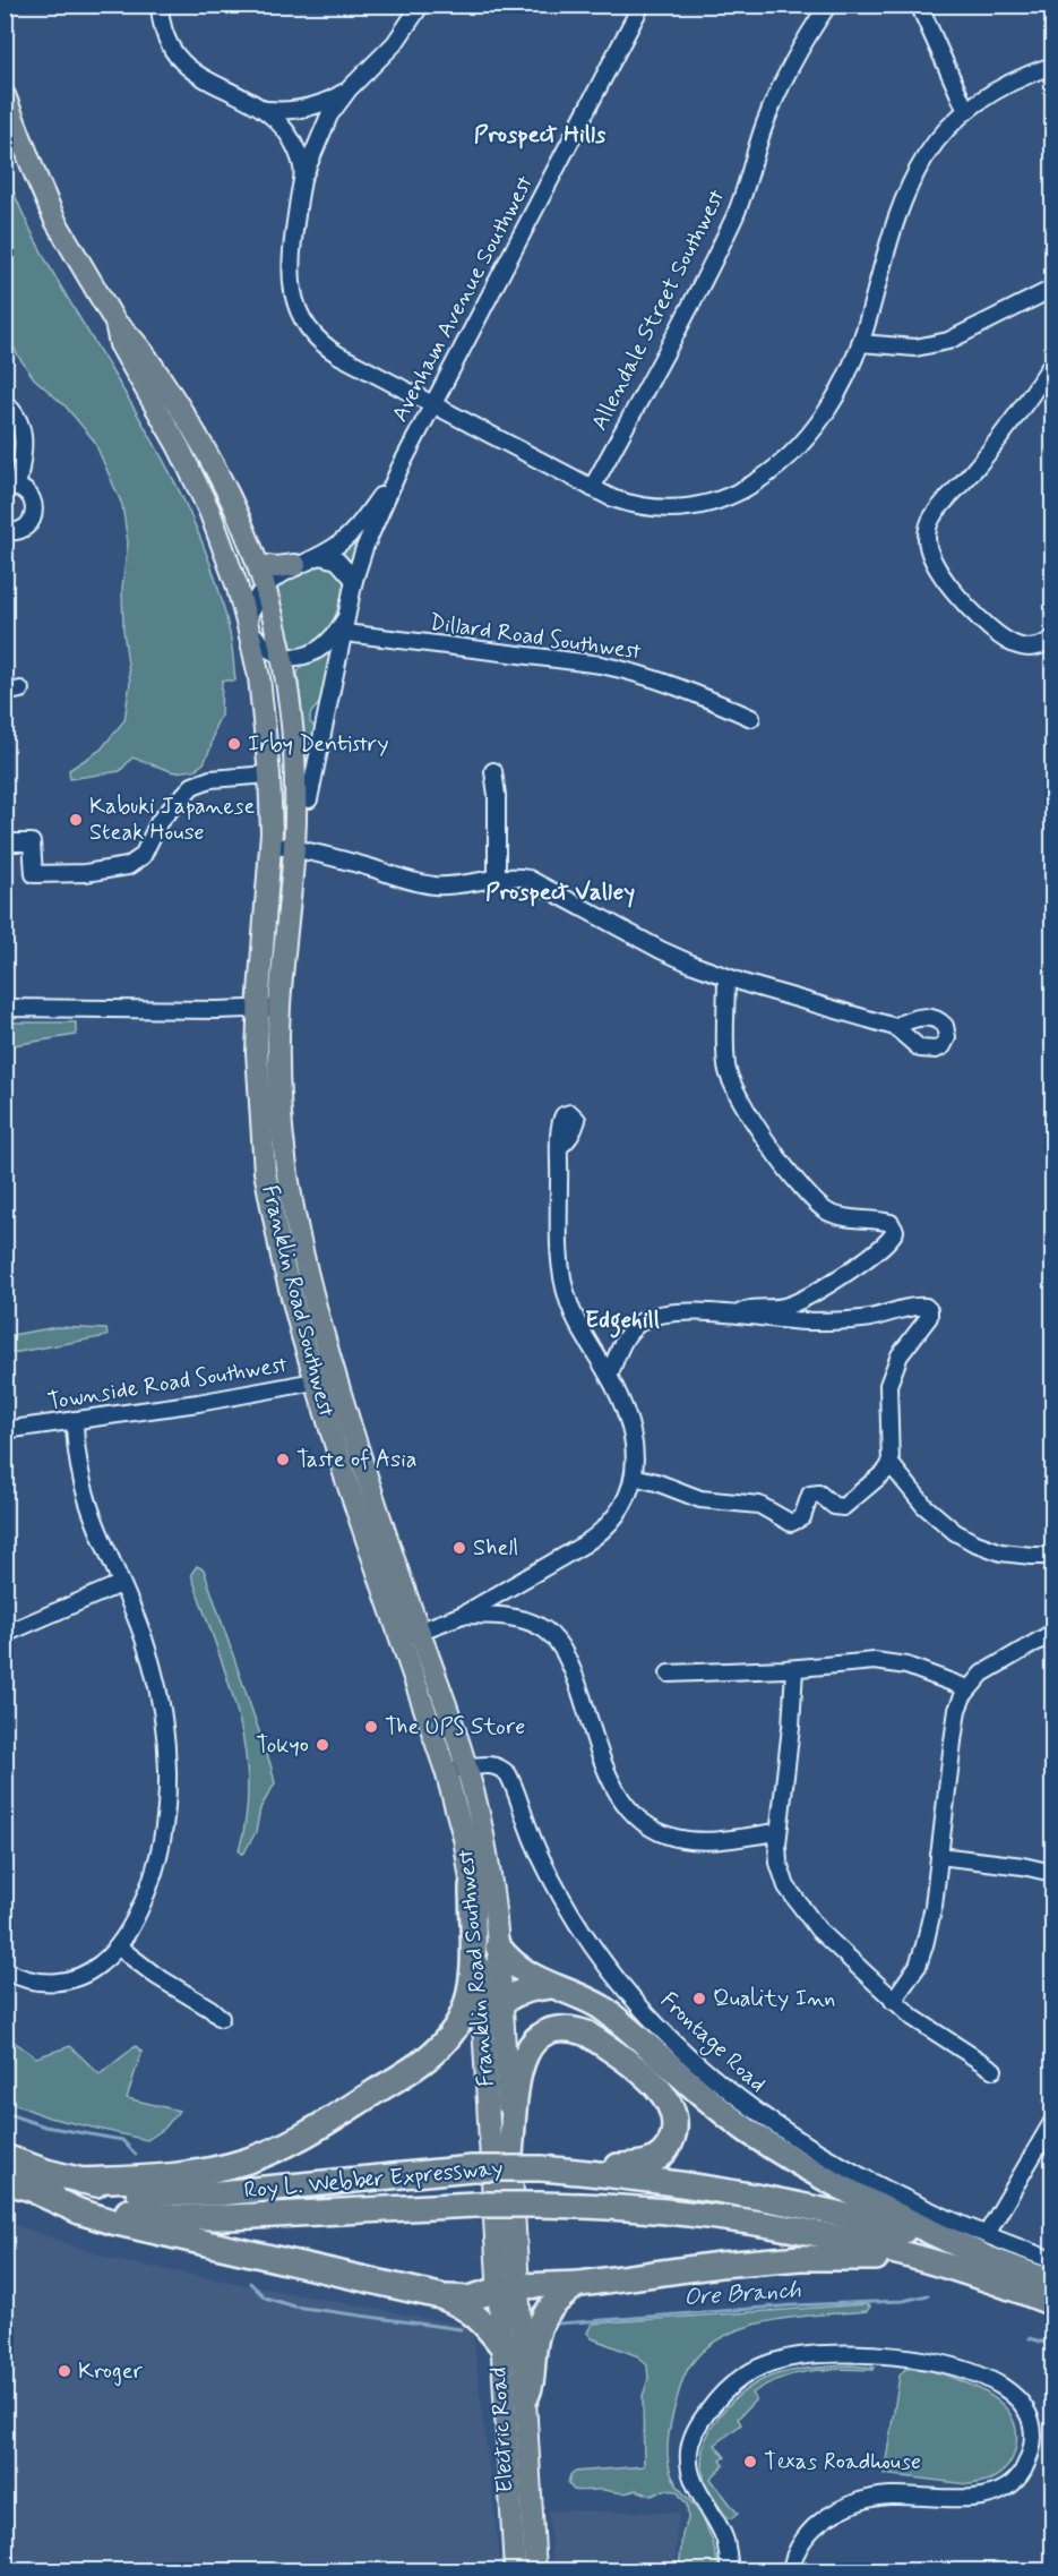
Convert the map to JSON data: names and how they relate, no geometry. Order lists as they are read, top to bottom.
{
  "streets": {
    "highway": ["Roy L. Webber Expressway"],
    "main road": ["Franklin Road Southwest", "Electric Road"],
    "street": [
      "Avenham Avenue Southwest",
      "Allendale Street Southwest",
      "Dillard Road Southwest",
      "Townside Road Southwest",
      "Frontage Road"
    ]
  },
  "crossings": [
    ["Avenham Avenue Southwest", "Dillard Road Southwest"],
    ["Avenham Avenue Southwest", "Franklin Road Southwest"],
    ["Franklin Road Southwest", "Townside Road Southwest"],
    ["Franklin Road Southwest", "Frontage Road"],
    ["Franklin Road Southwest", "Electric Road"],
    ["Frontage Road", "Roy L. Webber Expressway"]
  ],
  "districts": ["Prospect Hills", "Prospect Valley", "Edgehill"],
  "water": ["Ore Branch"],
  "places": [
    "Irby Dentistry",
    "Kabuki Japanese Steak House",
    "Taste of Asia",
    "Shell",
    "The UPS Store",
    "Tokyo",
    "Quality Inn",
    "Kroger",
    "Texas Roadhouse"
  ]
}
